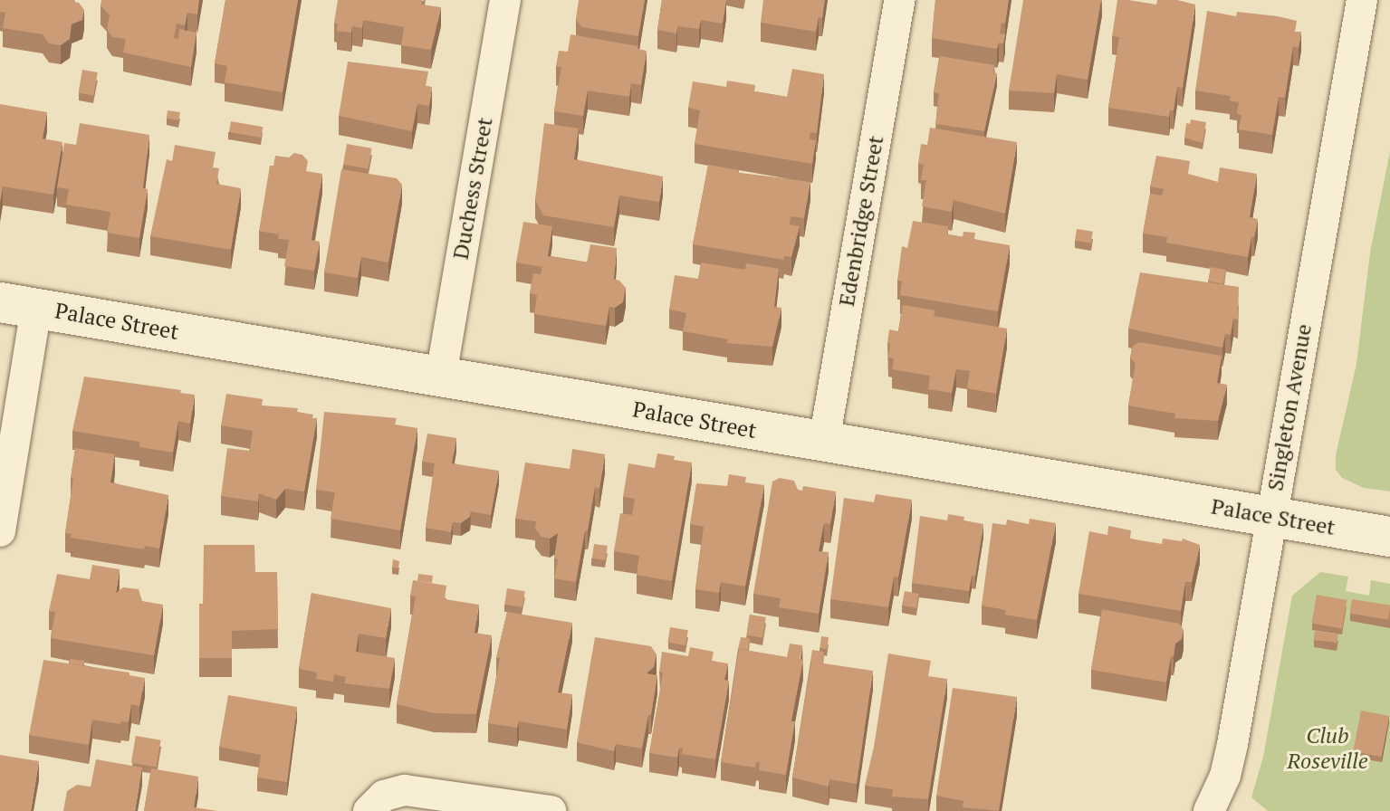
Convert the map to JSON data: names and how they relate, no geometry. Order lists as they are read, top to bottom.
{
  "streets": {
    "street": [
      "Duchess Street",
      "Edenbridge Street",
      "Palace Street",
      "Singleton Avenue"
    ]
  },
  "crossings": [
    ["Duchess Street", "Palace Street"],
    ["Edenbridge Street", "Palace Street"],
    ["Palace Street", "Singleton Avenue"]
  ],
  "parks": ["Club Roseville"]
}
